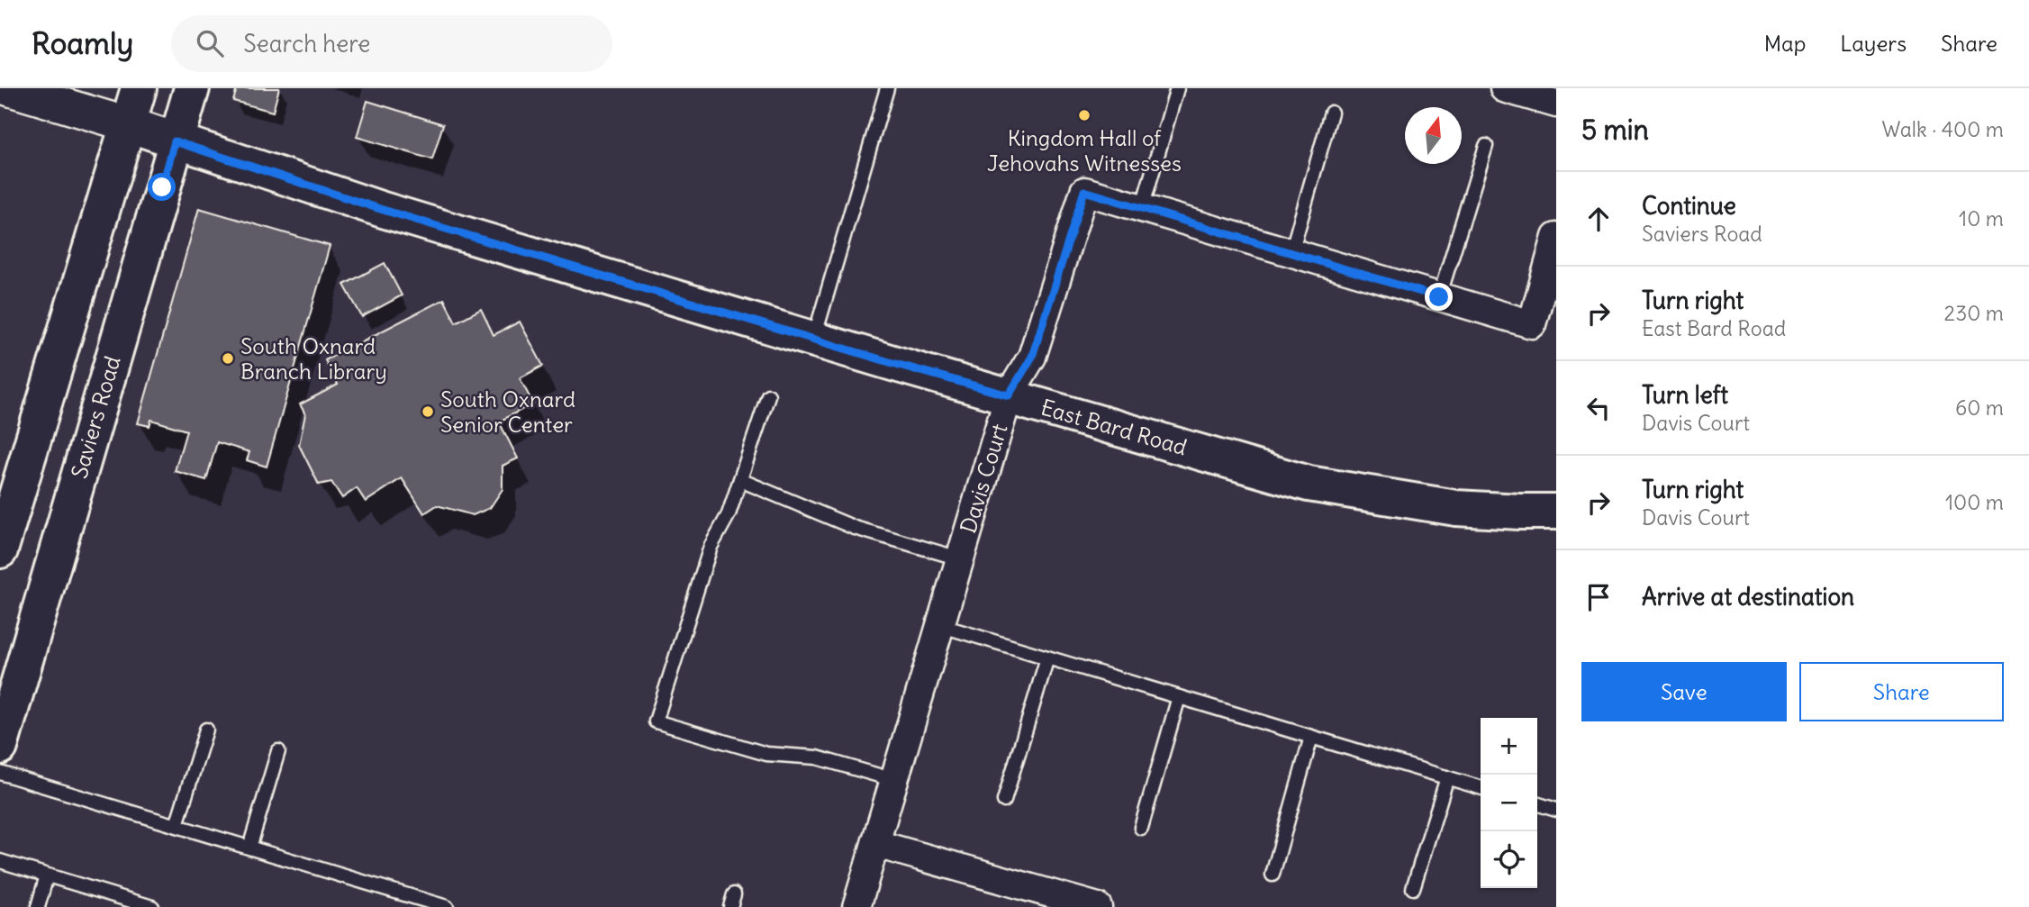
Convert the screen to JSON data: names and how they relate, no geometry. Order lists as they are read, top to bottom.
{
  "streets": {
    "main road": ["Saviers Road", "East Bard Road"],
    "street": ["Davis Court"]
  },
  "crossings": [
    ["Saviers Road", "East Bard Road"],
    ["East Bard Road", "Davis Court"]
  ],
  "places": ["Kingdom Hall of Jehovahs Witnesses", "South Oxnard Branch Library", "South Oxnard Senior Center"],
  "north": "top",
  "page": {
    "header": "Roamly",
    "search": "Search here",
    "nav": ["Map", "Layers", "Share"],
    "heading": ["5 min", "Walk · 400 m"],
    "list": [
      ["Continue", "Saviers Road", "10 m"],
      ["Turn right", "East Bard Road", "230 m"],
      ["Turn left", "Davis Court", "60 m"],
      ["Turn right", "Davis Court", "100 m"],
      "Arrive at destination"
    ],
    "buttons": ["Save", "Share"],
    "map_buttons": ["+", "−"]
  }
}
